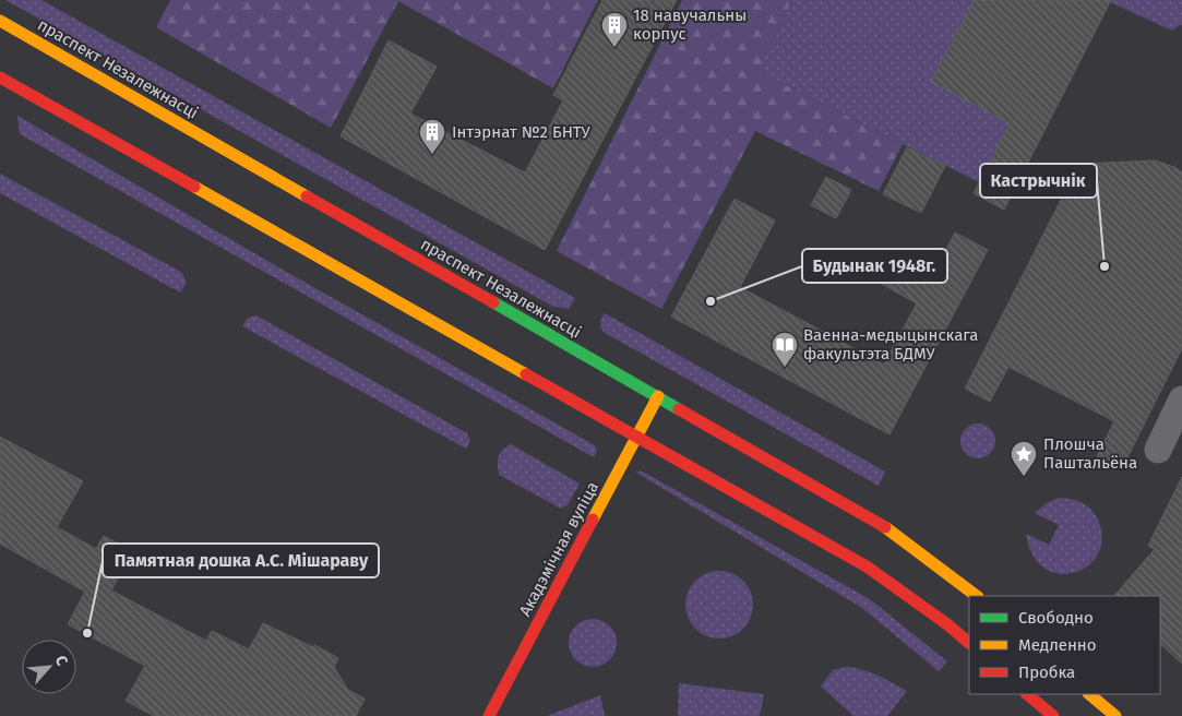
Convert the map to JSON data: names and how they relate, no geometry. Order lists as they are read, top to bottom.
{
  "streets": {
    "main road": ["праспект Незалежнасці", "Акадэмічная вуліца"]
  },
  "crossings": [
    ["праспект Незалежнасці", "Акадэмічная вуліца"]
  ],
  "places": {
    "building": ["18 навучальны корпус", "Інтэрнат №2 БНТУ"],
    "other": ["Кастрычнік", "Будынак 1948г.", "Памятная дошка А.С. Мішараву"],
    "library": ["Ваенна-медыцынскага факультэта БДМУ"],
    "place": ["Плошча Паштальёна"]
  },
  "legend": ["Свободно", "Медленно", "Пробка"],
  "north": "top right"
}
